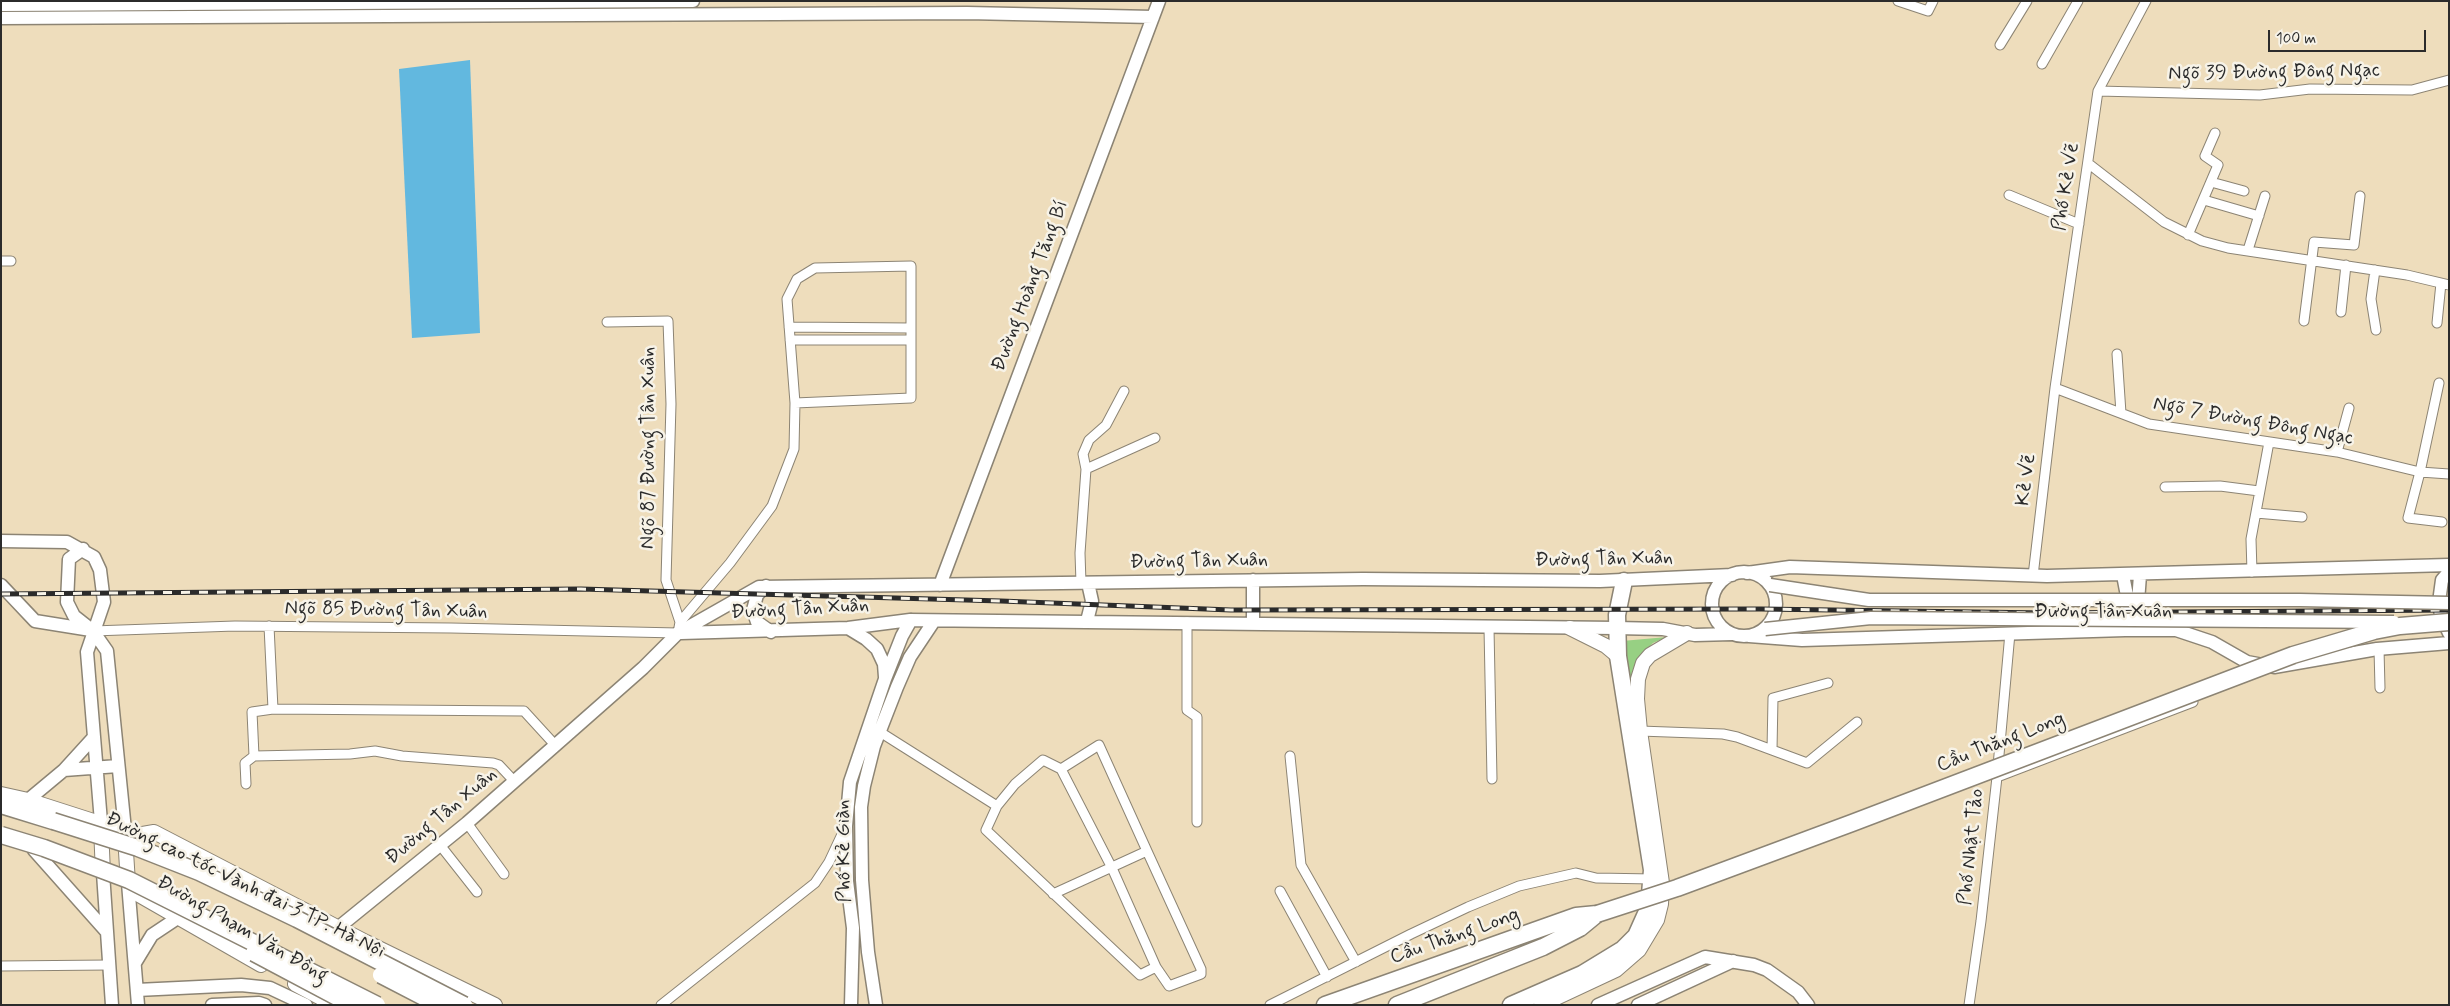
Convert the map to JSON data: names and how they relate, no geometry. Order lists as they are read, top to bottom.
{
  "streets": {
    "highway": ["Cầu Thăng Long", "Đường cao tốc Vành đai 3 TP. Hà Nội"],
    "main road": [
      "Đường Hoàng Tăng Bí",
      "Đường Tân Xuân",
      "Phố Kẻ Giàn",
      "Đường Phạm Văn Đồng"
    ],
    "street": [
      "Ngõ 39 Đường Đông Ngạc",
      "Phố Kẻ Vẽ",
      "Ngõ 7 Đường Đông Ngạc",
      "Ngõ 87 Đường Tân Xuân",
      "Kẻ Vẽ",
      "Ngõ 85 Đường Tân Xuân",
      "Phố Nhật Tảo"
    ]
  },
  "crossings": [
    ["Ngõ 39 Đường Đông Ngạc", "Phố Kẻ Vẽ"],
    ["Phố Kẻ Vẽ", "Ngõ 7 Đường Đông Ngạc"],
    ["Phố Kẻ Vẽ", "Kẻ Vẽ"],
    ["Đường Hoàng Tăng Bí", "Đường Tân Xuân"],
    ["Ngõ 7 Đường Đông Ngạc", "Kẻ Vẽ"],
    ["Ngõ 87 Đường Tân Xuân", "Đường Tân Xuân"],
    ["Ngõ 87 Đường Tân Xuân", "Ngõ 85 Đường Tân Xuân"],
    ["Kẻ Vẽ", "Đường Tân Xuân"],
    ["Đường Tân Xuân", "Ngõ 85 Đường Tân Xuân"],
    ["Đường Tân Xuân", "Cầu Thăng Long"],
    ["Đường Tân Xuân", "Phố Nhật Tảo"],
    ["Đường Tân Xuân", "Phố Kẻ Giàn"],
    ["Đường Tân Xuân", "Đường Phạm Văn Đồng"]
  ],
  "scale_bar": "100 m"
}
